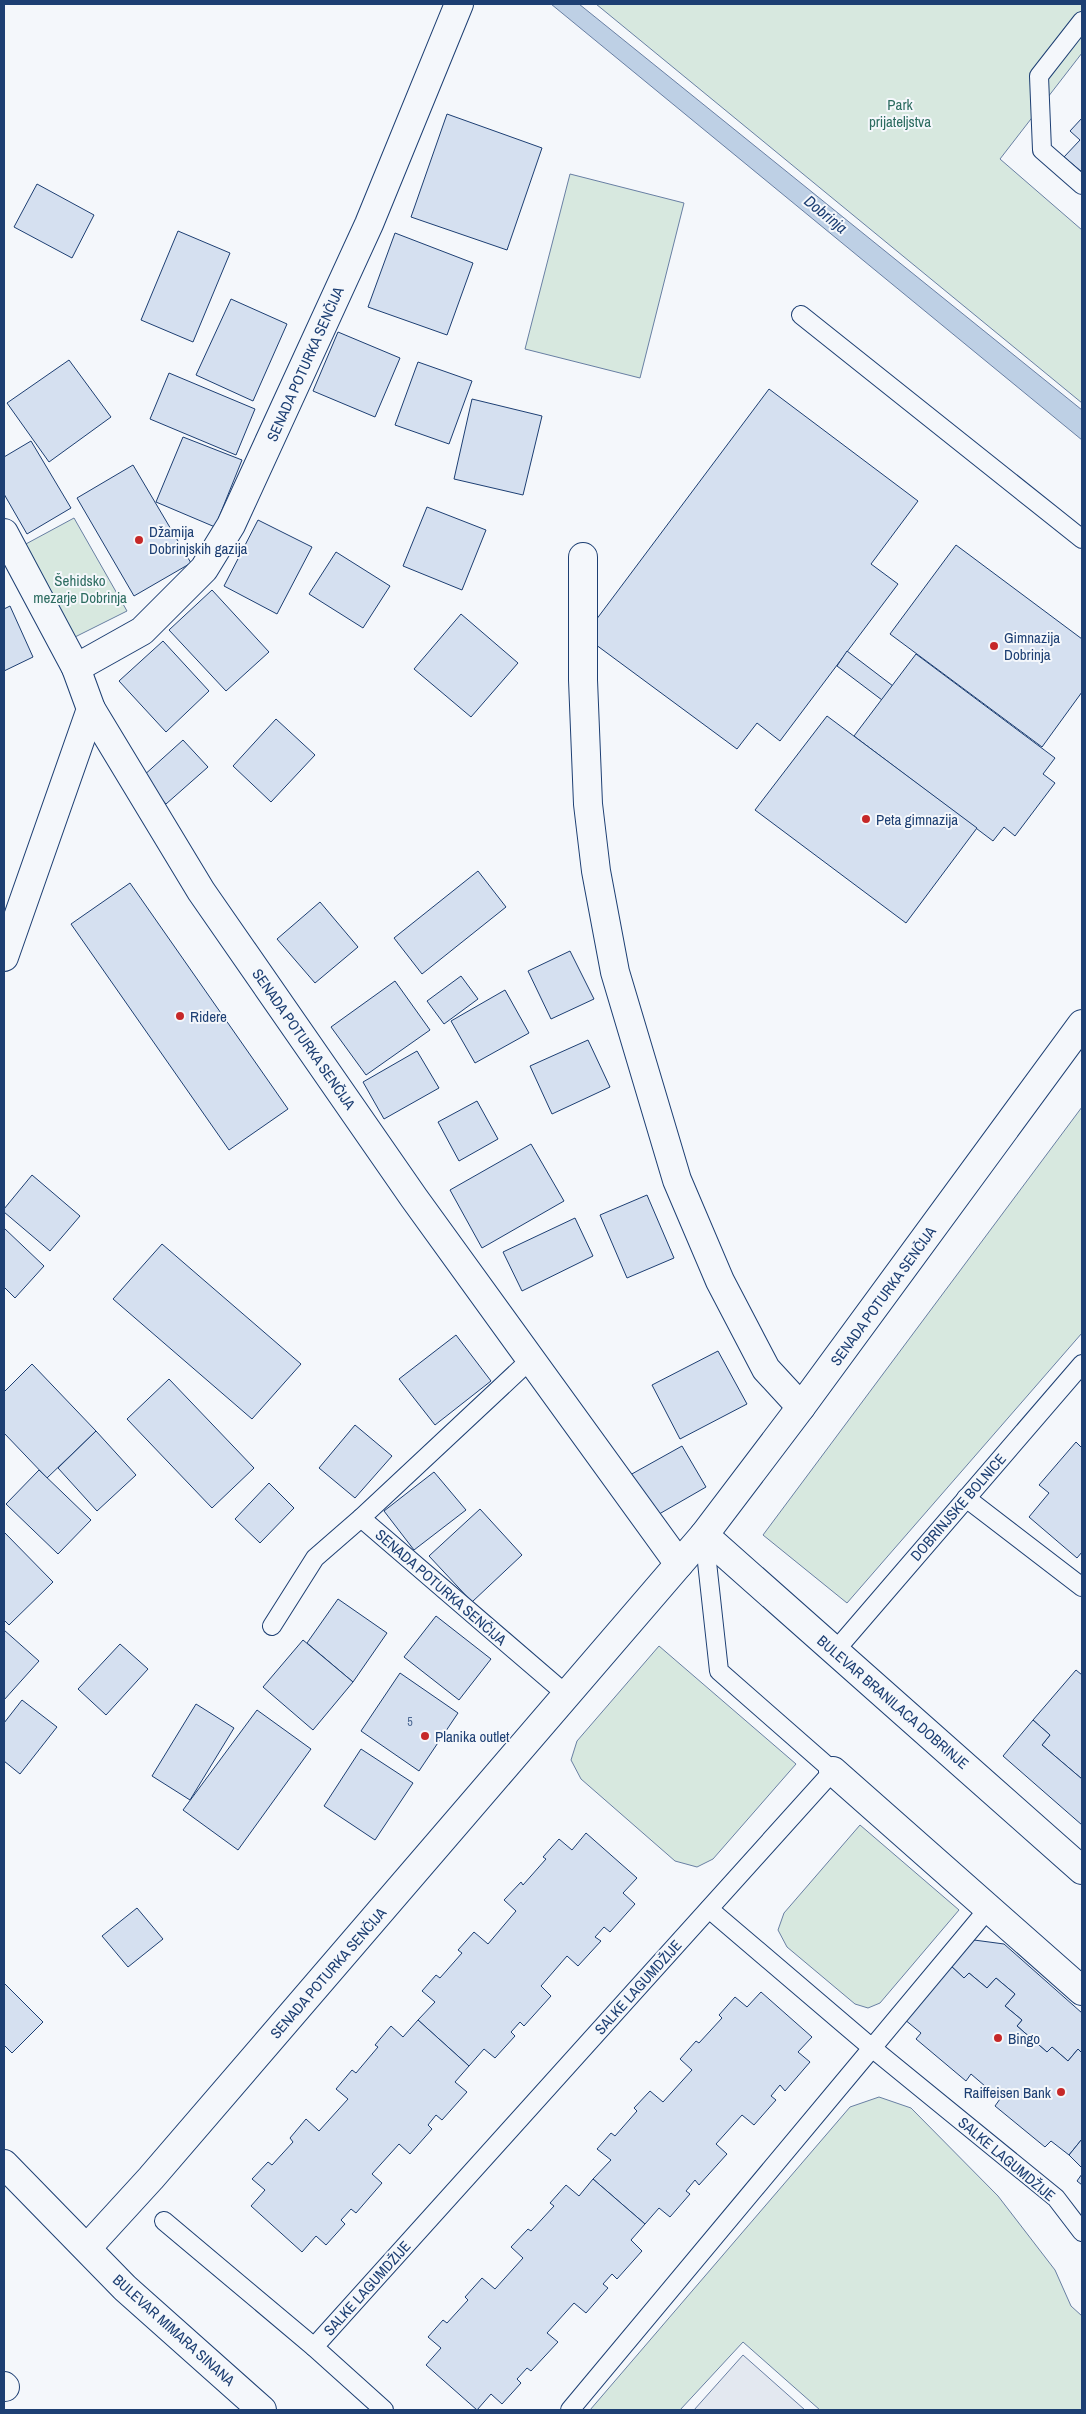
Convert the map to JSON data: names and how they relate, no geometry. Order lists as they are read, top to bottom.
{
  "streets": {
    "street": ["SENADA POTURKA SENČIJA", "BULEVAR BRANILACA DOBRINJE", "BULEVAR MIMARA SINANA"],
    "lane": ["DOBRINJSKE BOLNICE", "SALKE LAGUMDŽIJE"]
  },
  "crossings": [
    ["SENADA POTURKA SENČIJA", "BULEVAR BRANILACA DOBRINJE"],
    ["SENADA POTURKA SENČIJA", "BULEVAR MIMARA SINANA"],
    ["DOBRINJSKE BOLNICE", "BULEVAR BRANILACA DOBRINJE"]
  ],
  "water": ["Dobrinja"],
  "parks": ["Park prijateljstva", "Šehidsko mezarje Dobrinja"],
  "places": [
    "Džamija Dobrinjskih gazija",
    "Gimnazija Dobrinja",
    "Peta gimnazija",
    "Ridere",
    "Planika outlet",
    "Bingo",
    "Raiffeisen Bank"
  ],
  "house_numbers": ["5"]
}
